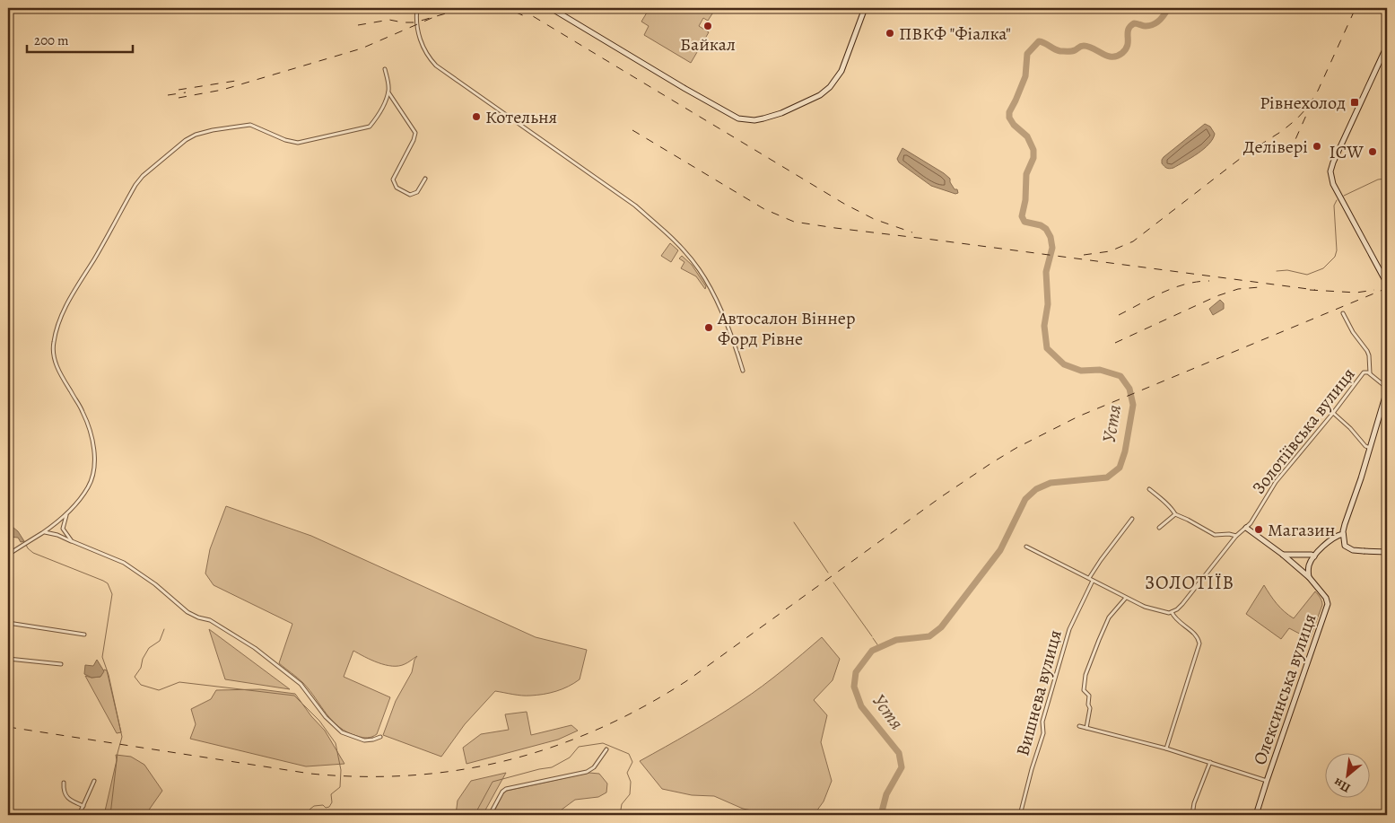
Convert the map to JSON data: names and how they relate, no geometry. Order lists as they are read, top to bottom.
{
  "streets": {
    "street": ["Золотіївська вулиця", "Олексинська вулиця", "Вишнева вулиця"]
  },
  "districts": ["ЗОЛОТІЇВ"],
  "water": ["Устя"],
  "places": {
    "other": [
      "Байкал",
      "ПВКФ \"Фіалка\"",
      "Котельня",
      "Делівері",
      "ICW",
      "Автосалон Віннер Форд Рівне",
      "Магазин"
    ],
    "transit": ["Рівнехолод"]
  },
  "scale_bar": "200 m",
  "north": "bottom left"
}
